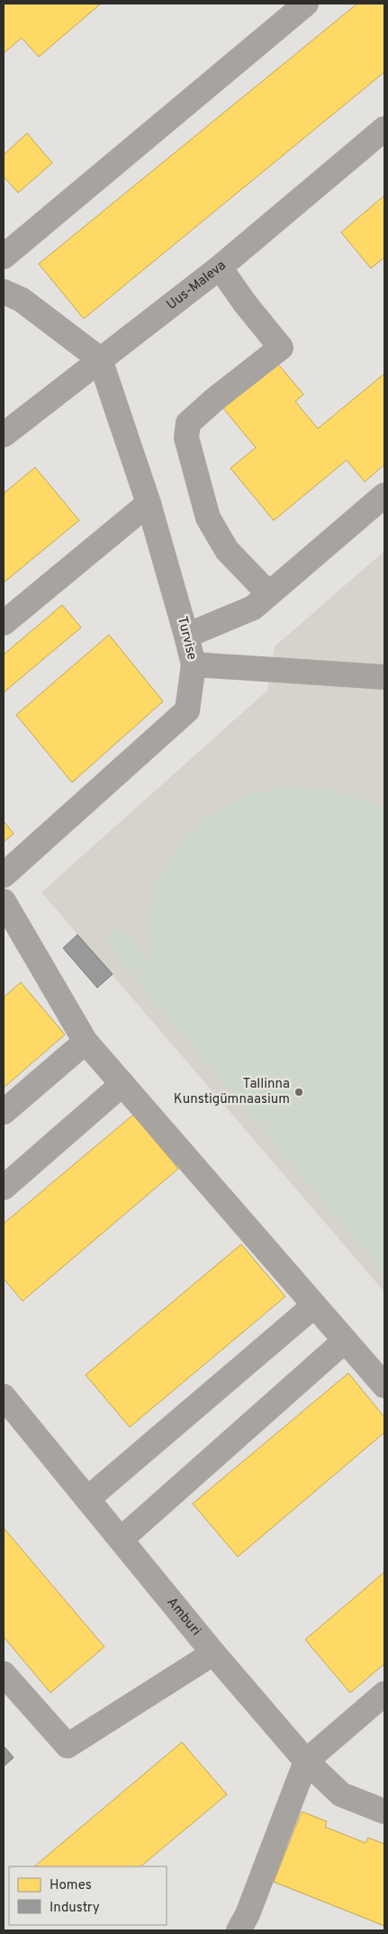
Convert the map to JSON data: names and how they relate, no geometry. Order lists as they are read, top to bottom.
{
  "streets": {
    "street": ["Uus-Maleva", "Turvise", "Amburi"]
  },
  "crossings": [
    ["Uus-Maleva", "Turvise"]
  ],
  "places": ["Tallinna Kunstigümnaasium"],
  "legend": ["Homes", "Industry"]
}
